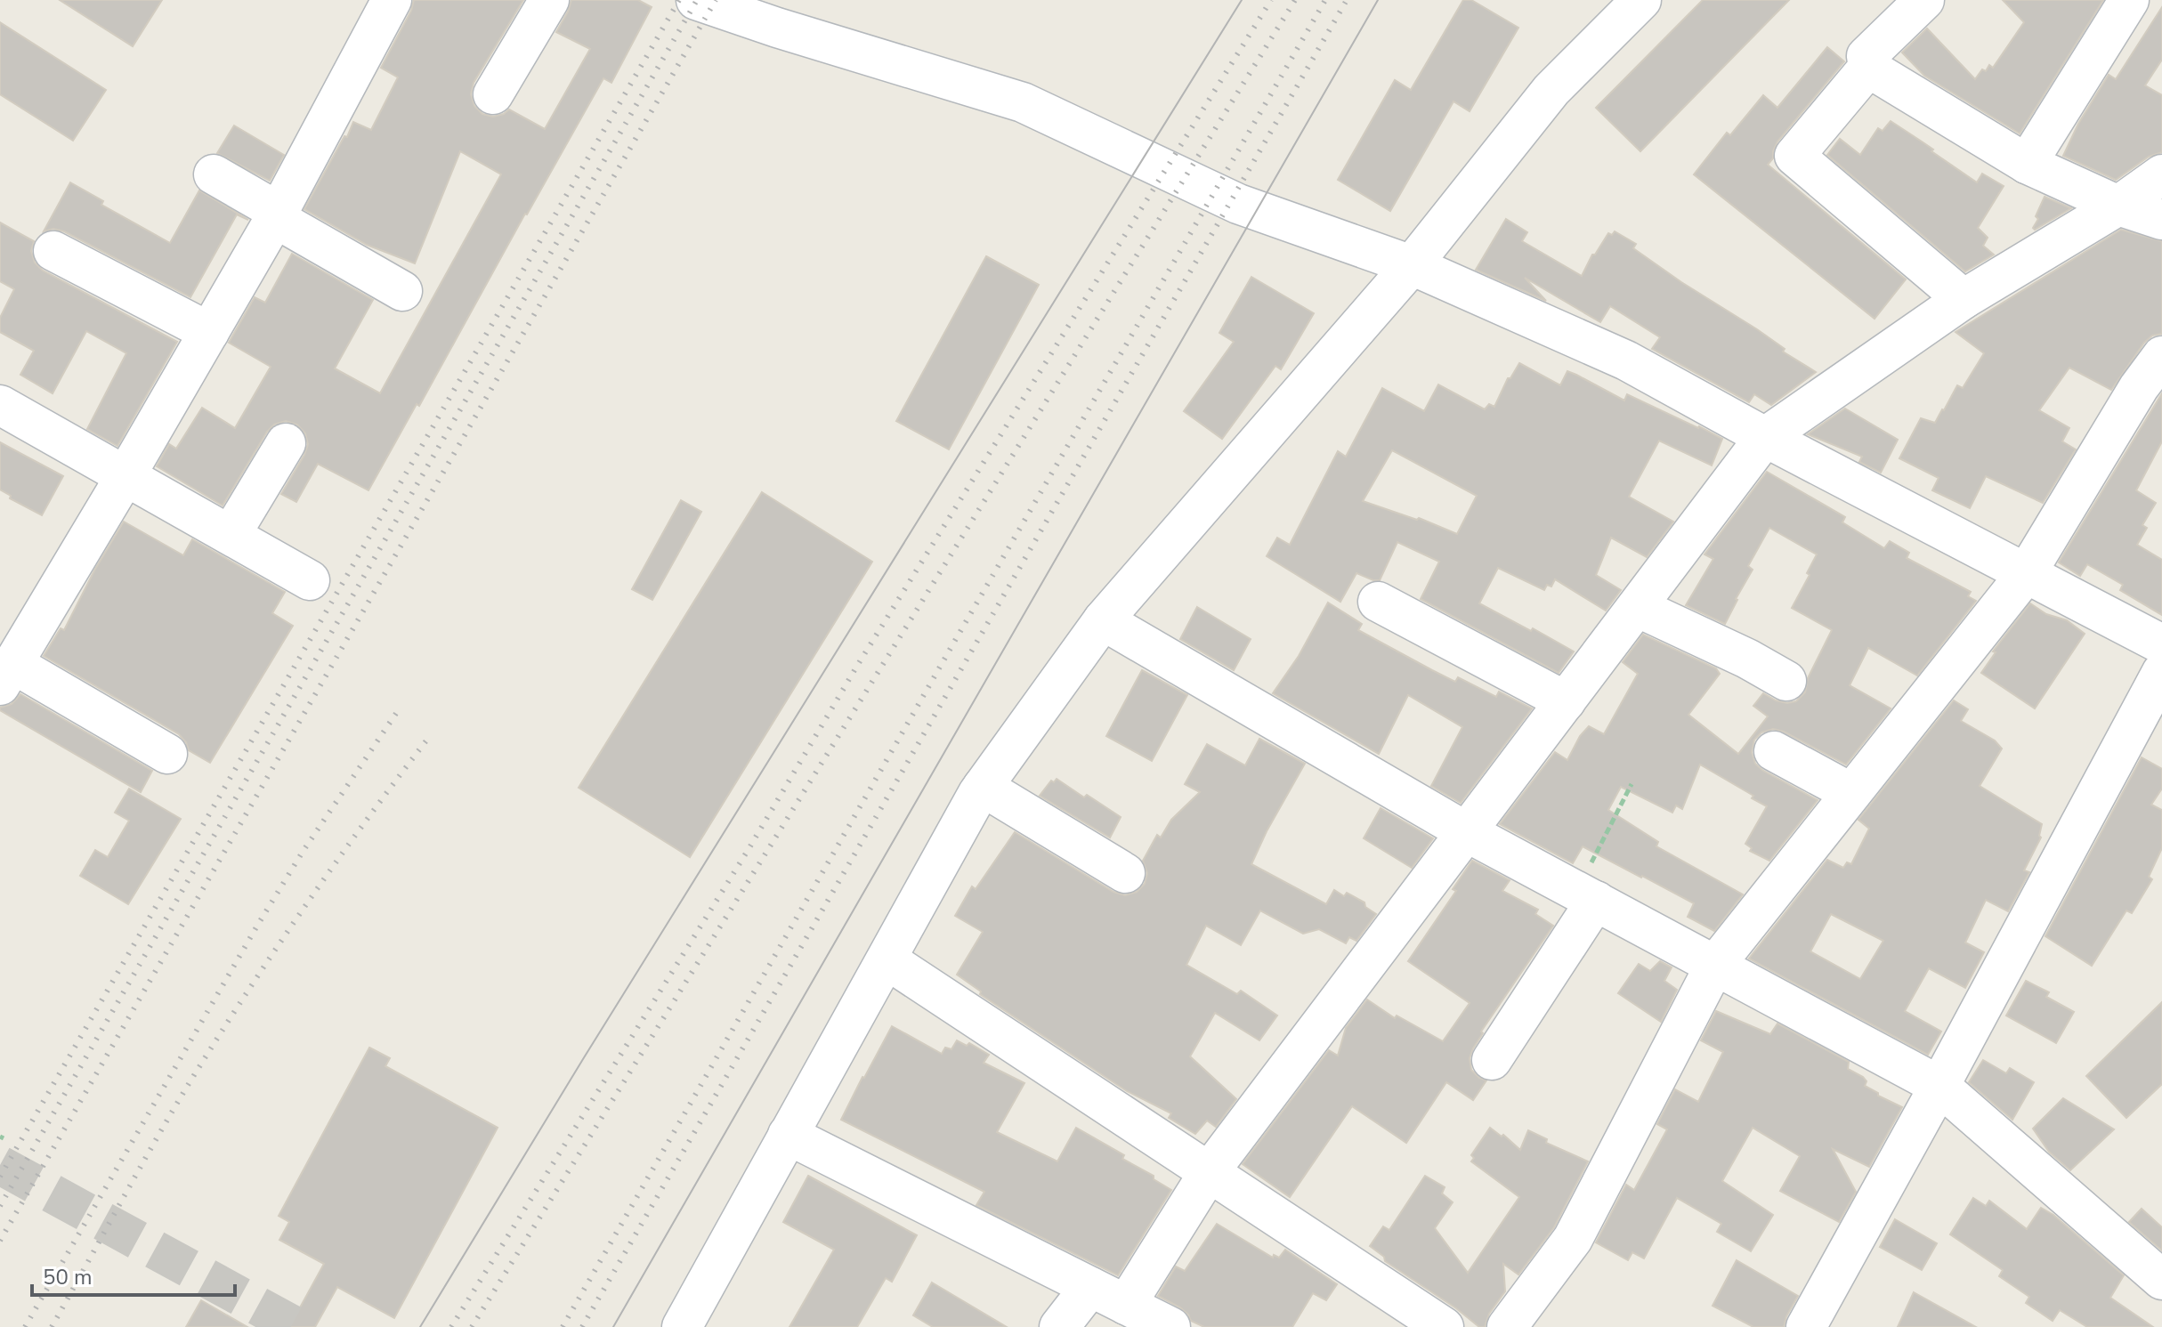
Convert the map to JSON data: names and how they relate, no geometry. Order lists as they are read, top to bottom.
{
  "scale_bar": "50 m"
}
